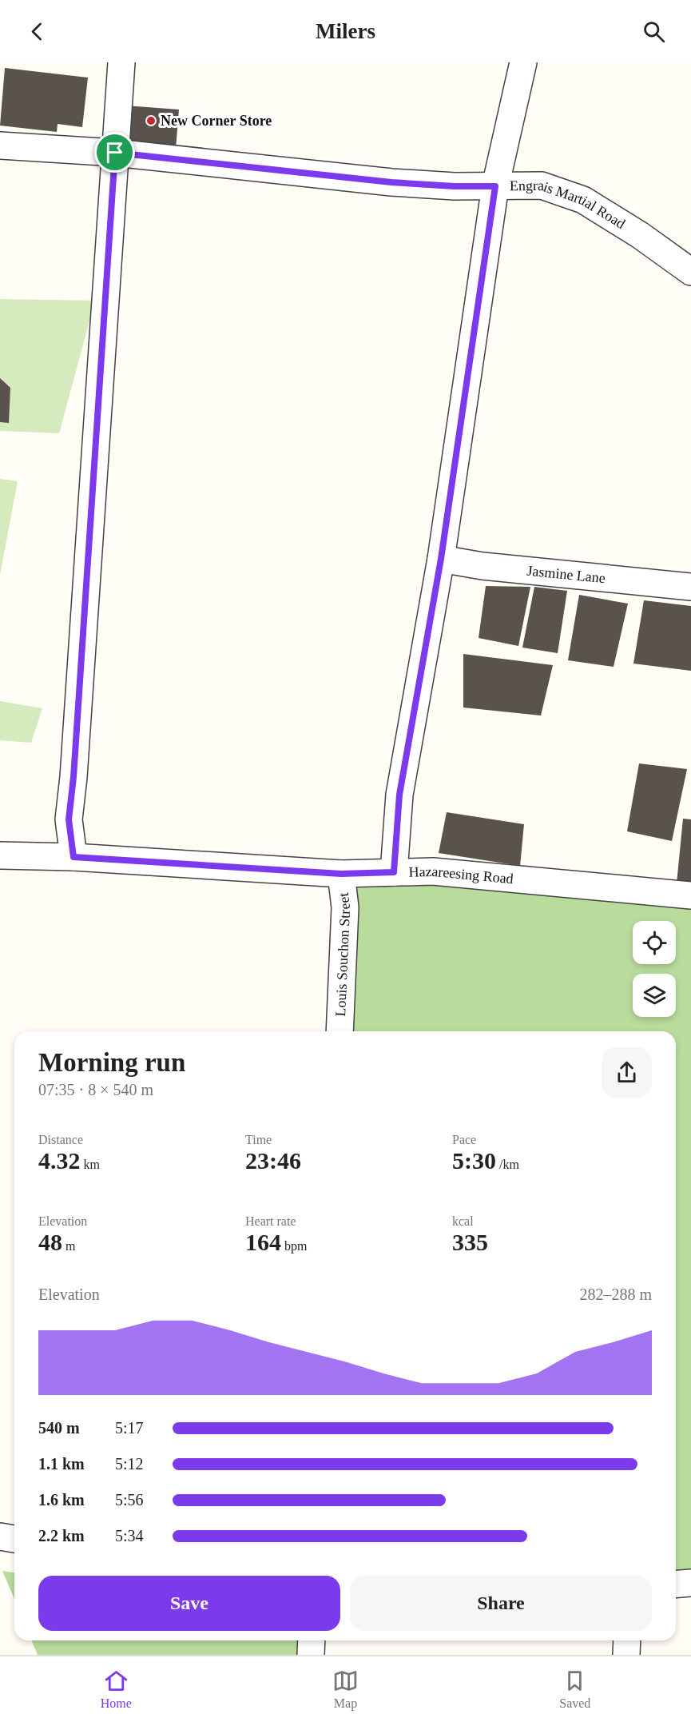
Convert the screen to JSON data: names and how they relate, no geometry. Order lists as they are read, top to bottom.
{
  "streets": {
    "street": [
      "Engrais Martial Road",
      "Jasmine Lane",
      "Hazareesing Road",
      "Louis Souchon Street"
    ]
  },
  "crossings": [
    ["Hazareesing Road", "Louis Souchon Street"]
  ],
  "places": ["New Corner Store"],
  "page": {
    "header": "Milers",
    "heading": ["Morning run", "07:35 · 8 × 540 m"],
    "stats": [
      ["Distance", "4.32 km"],
      ["Time", "23:46"],
      ["Pace", "5:30 /km"],
      ["Elevation", "48 m"],
      ["Heart rate", "164 bpm"],
      ["kcal", "335"]
    ],
    "chart": ["Elevation", "282–288 m"],
    "list": [
      {
        "name": "540 m",
        "note": "5:17"
      },
      {
        "name": "1.1 km",
        "note": "5:12"
      },
      {
        "name": "1.6 km",
        "note": "5:56"
      },
      {
        "name": "2.2 km",
        "note": "5:34"
      }
    ],
    "buttons": ["Save", "Share"],
    "tabs": ["Home", "Map", "Saved"]
  }
}
